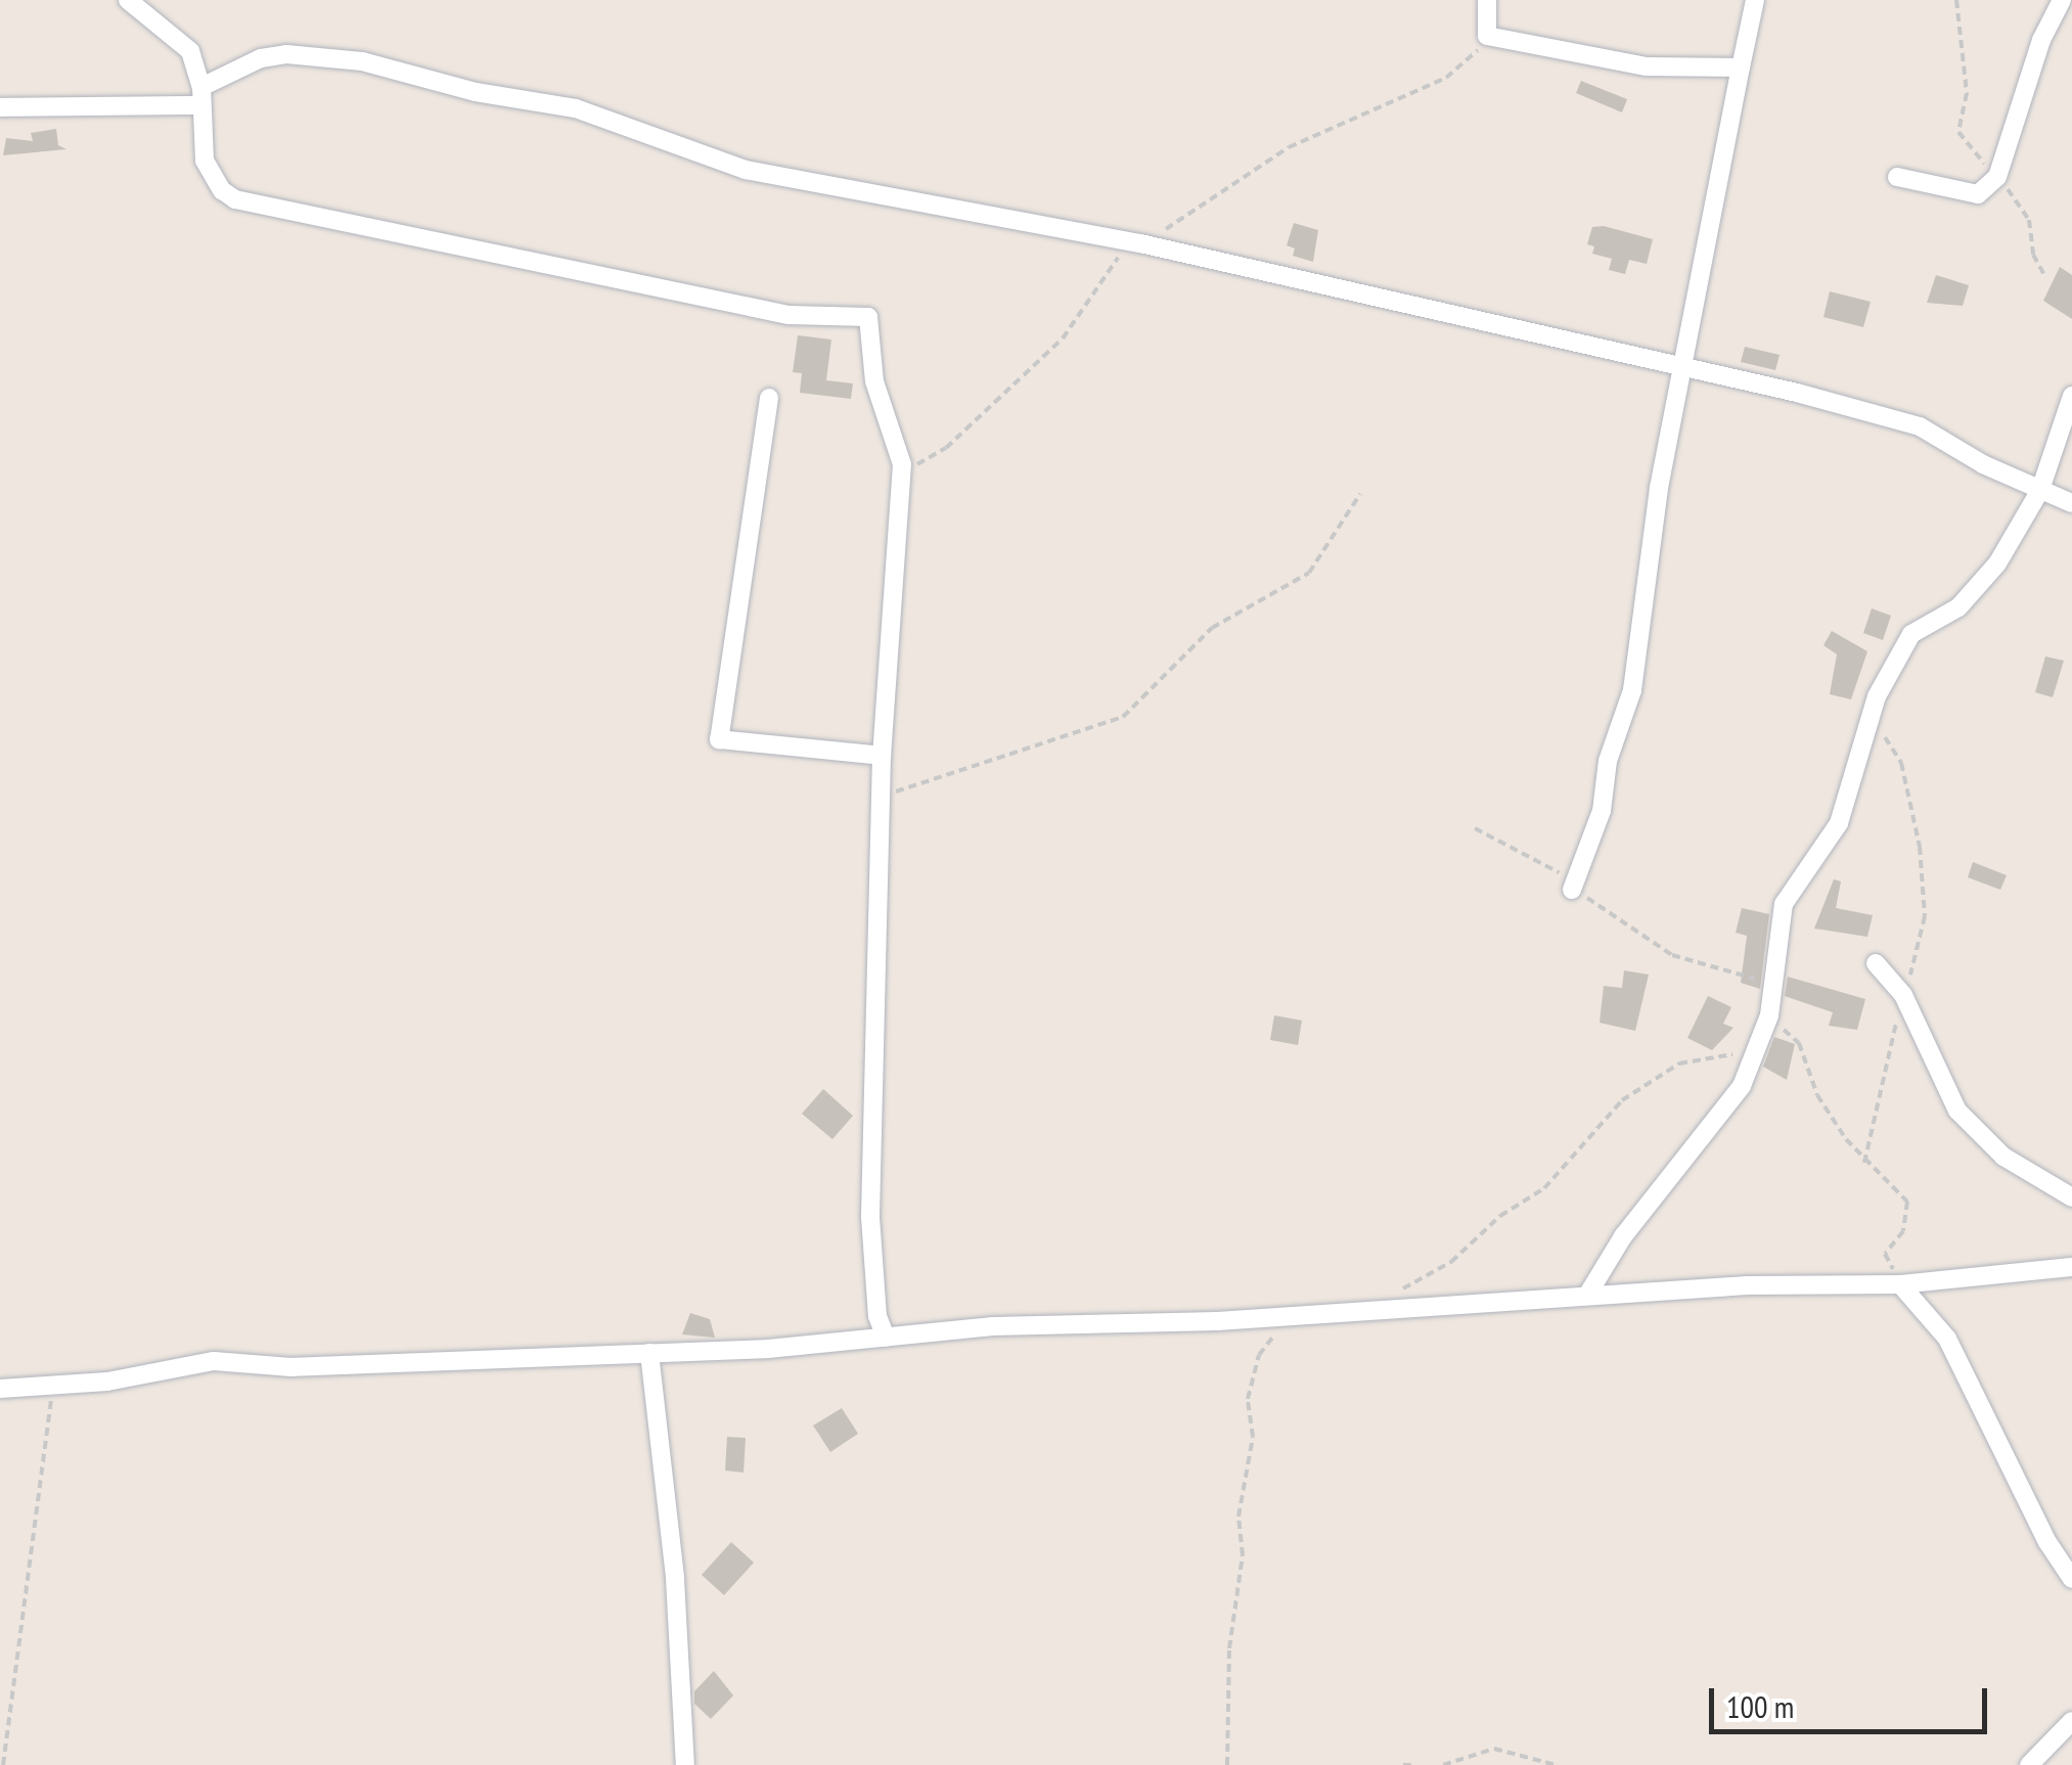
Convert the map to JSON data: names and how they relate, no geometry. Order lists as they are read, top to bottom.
{
  "scale_bar": "100 m"
}
